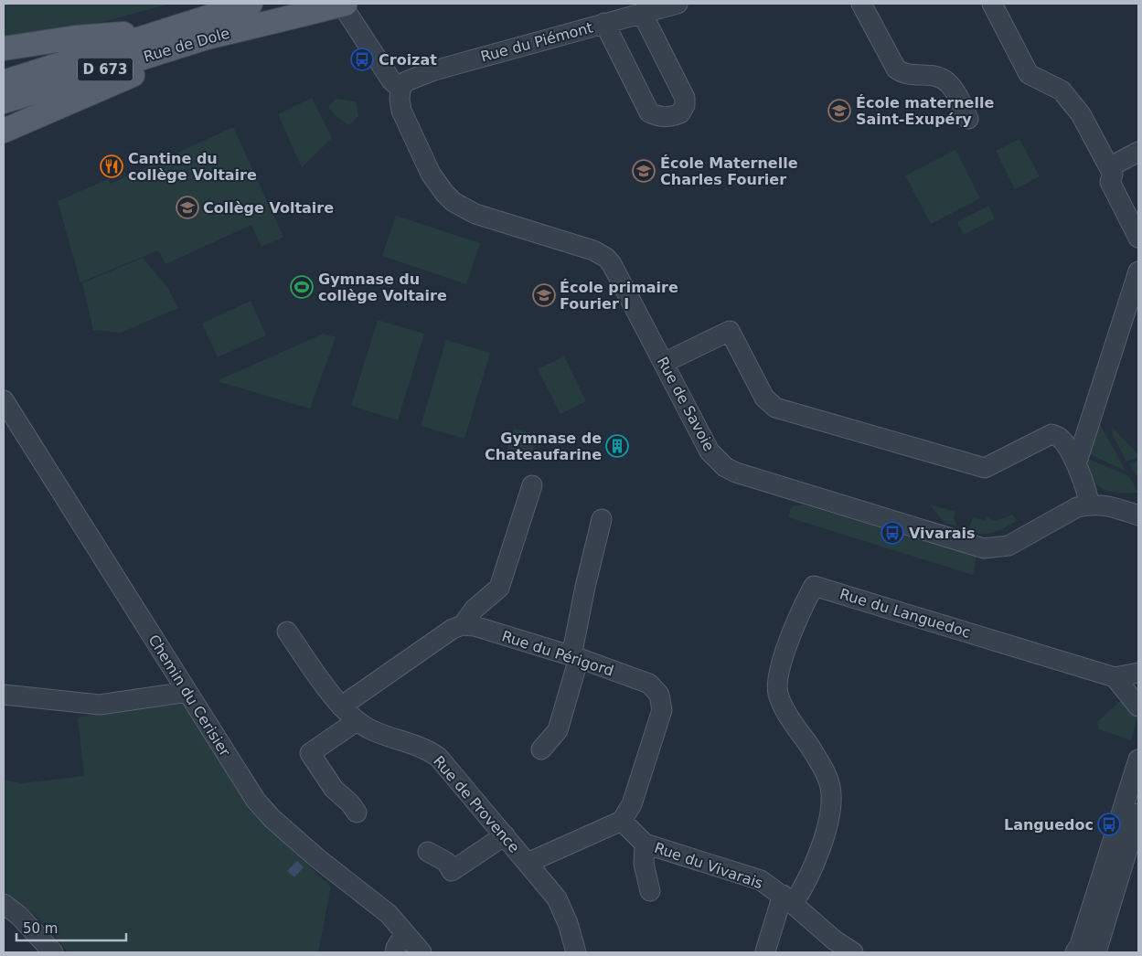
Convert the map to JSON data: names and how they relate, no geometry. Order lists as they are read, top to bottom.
{
  "streets": {
    "main road": ["Rue de Dole", "D 673"],
    "street": [
      "Rue du Piémont",
      "Rue de Savoie",
      "Rue du Languedoc",
      "Rue du Périgord",
      "Chemin du Cerisier",
      "Rue de Provence",
      "Rue du Vivarais"
    ]
  },
  "crossings": [
    ["Rue du Piémont", "Rue de Savoie"],
    ["Rue du Languedoc", "Rue du Vivarais"],
    ["Rue du Périgord", "Rue du Vivarais"]
  ],
  "places": {
    "bus stop": ["Croizat", "Vivarais", "Languedoc"],
    "school or university": [
      "École maternelle Saint-Exupéry",
      "École Maternelle Charles Fourier",
      "Collège Voltaire",
      "École primaire Fourier I"
    ],
    "restaurant": ["Cantine du collège Voltaire"],
    "sports": ["Gymnase du collège Voltaire"],
    "building": ["Gymnase de Chateaufarine"]
  },
  "scale_bar": "50 m"
}
